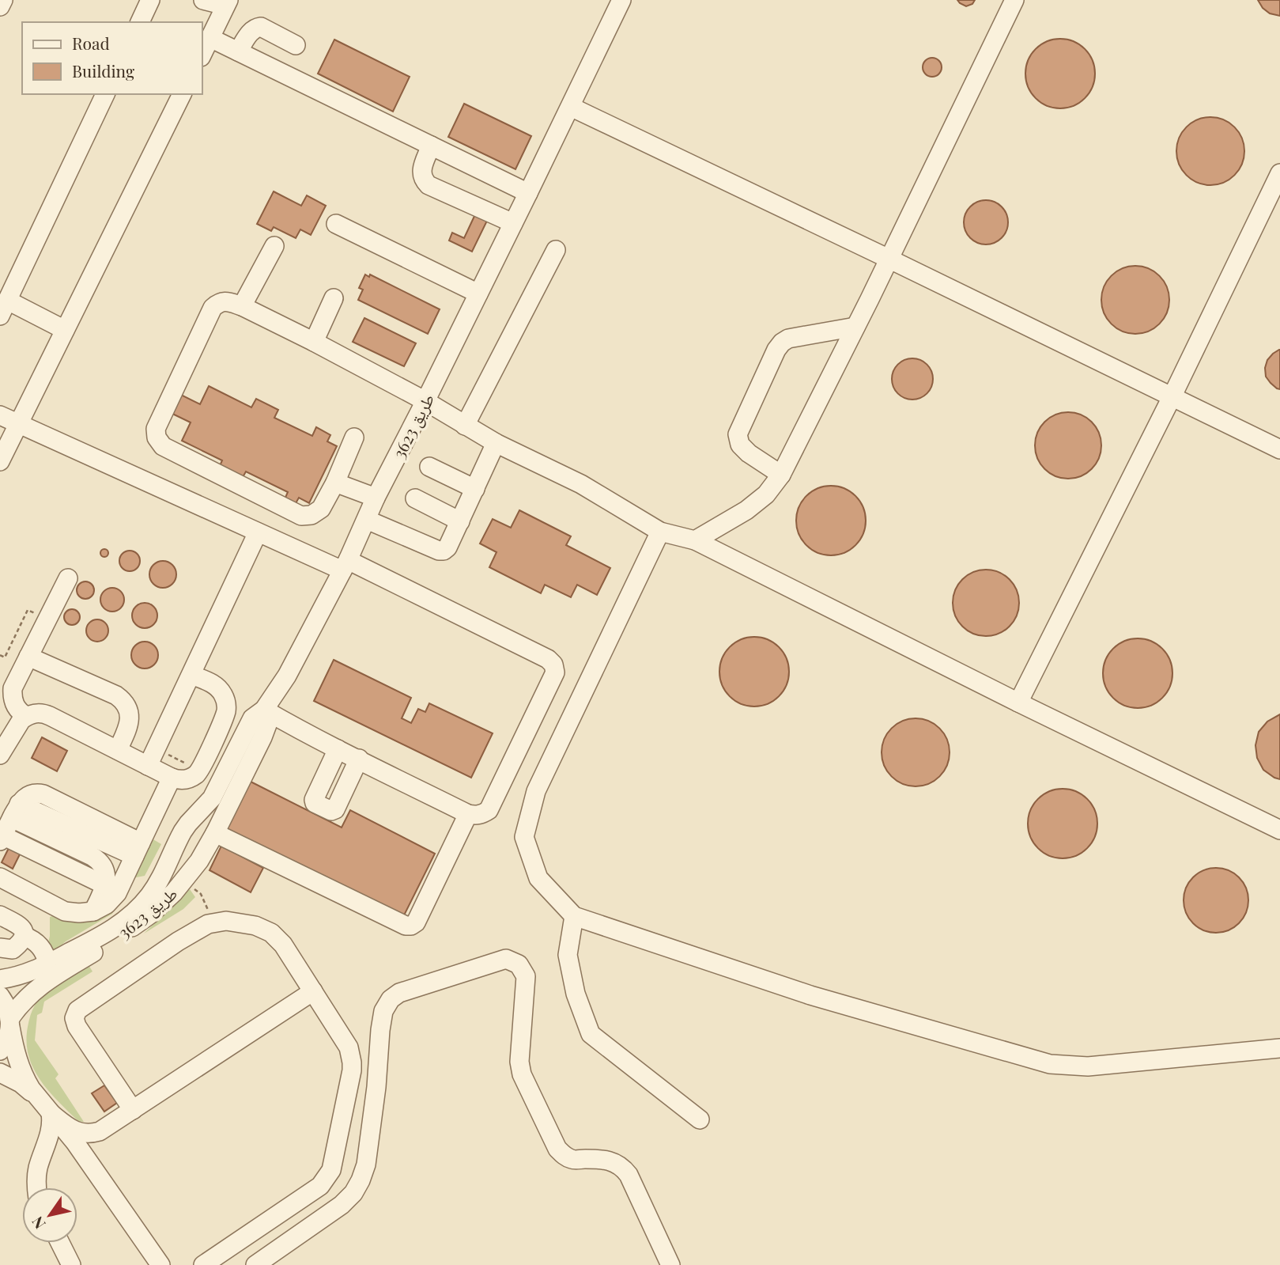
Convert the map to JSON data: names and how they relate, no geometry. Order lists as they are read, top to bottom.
{
  "streets": {
    "street": ["طريق 3623"]
  },
  "legend": ["Road", "Building"],
  "north": "bottom left"
}
